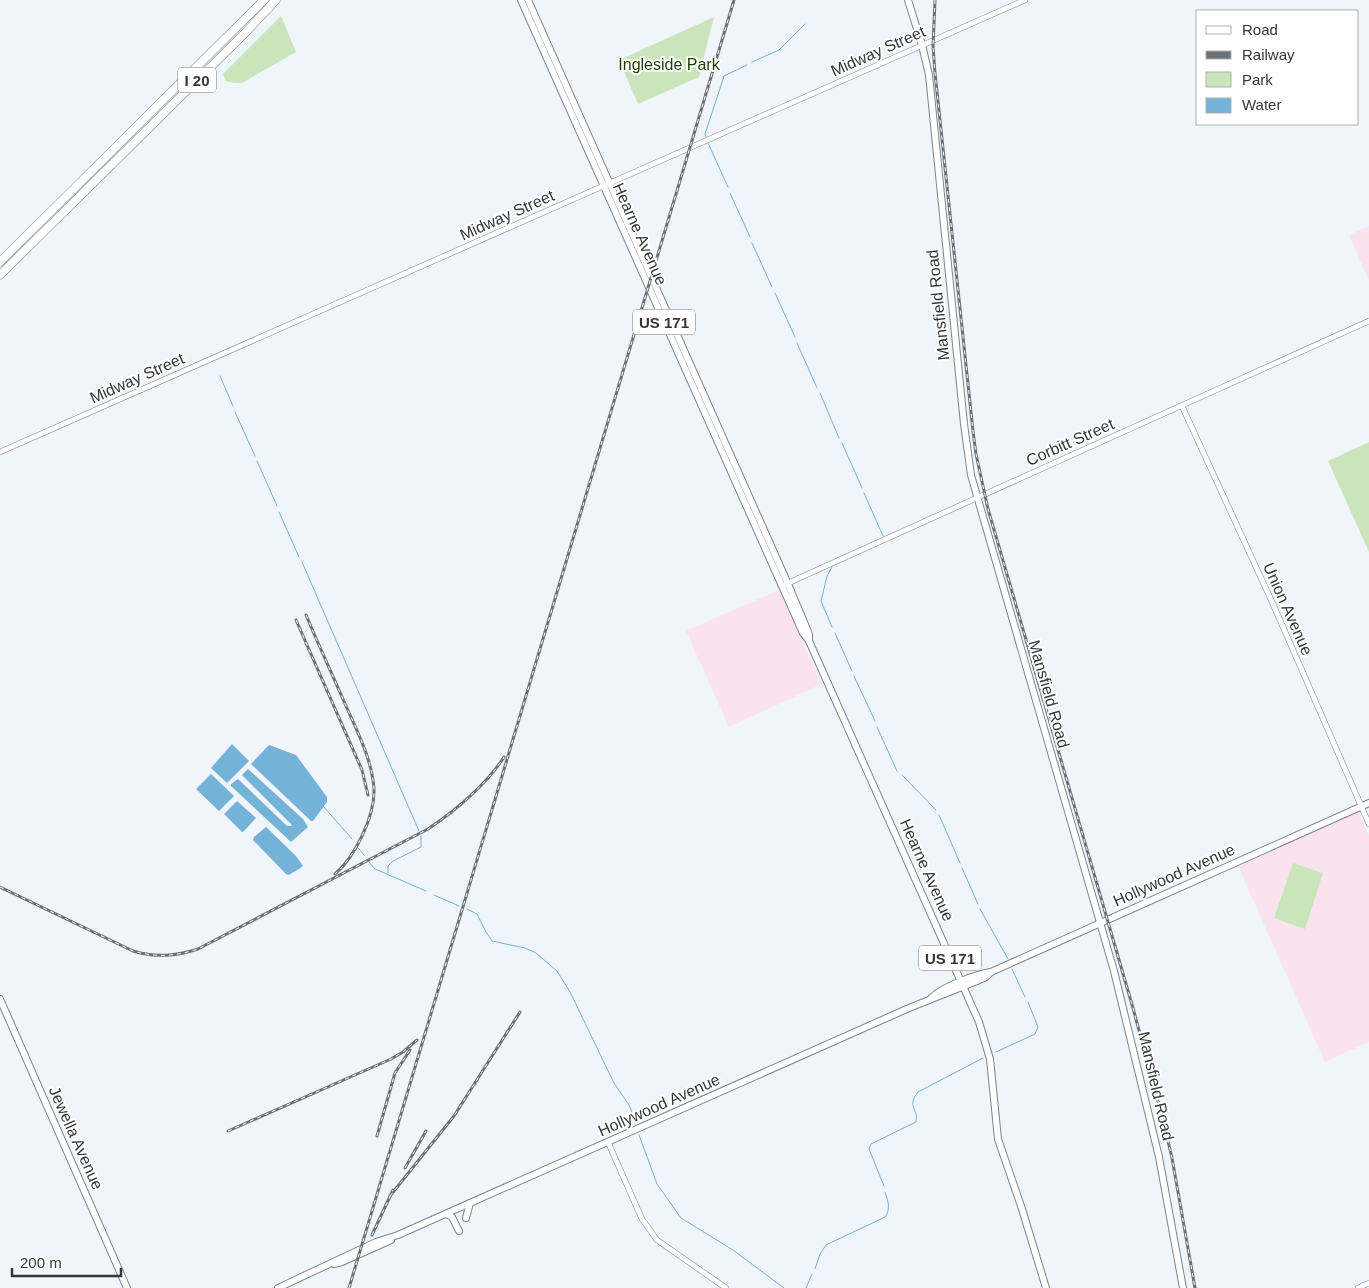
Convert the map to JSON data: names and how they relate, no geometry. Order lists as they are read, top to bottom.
{
  "streets": {
    "highway": ["I 20"],
    "main road": [
      "Hearne Avenue",
      "Mansfield Road",
      "US 171",
      "Hollywood Avenue",
      "Jewella Avenue"
    ],
    "street": ["Midway Street", "Corbitt Street", "Union Avenue"]
  },
  "crossings": [
    ["Midway Street", "Hearne Avenue"],
    ["Midway Street", "Mansfield Road"],
    ["Hearne Avenue", "Corbitt Street"],
    ["Hearne Avenue", "Hollywood Avenue"],
    ["Mansfield Road", "Corbitt Street"],
    ["Mansfield Road", "Hollywood Avenue"],
    ["Corbitt Street", "Union Avenue"],
    ["Union Avenue", "Hollywood Avenue"]
  ],
  "parks": ["Ingleside Park"],
  "legend": [
    "Road",
    "Railway",
    "Park",
    "Water"
  ],
  "scale_bar": "200 m"
}
